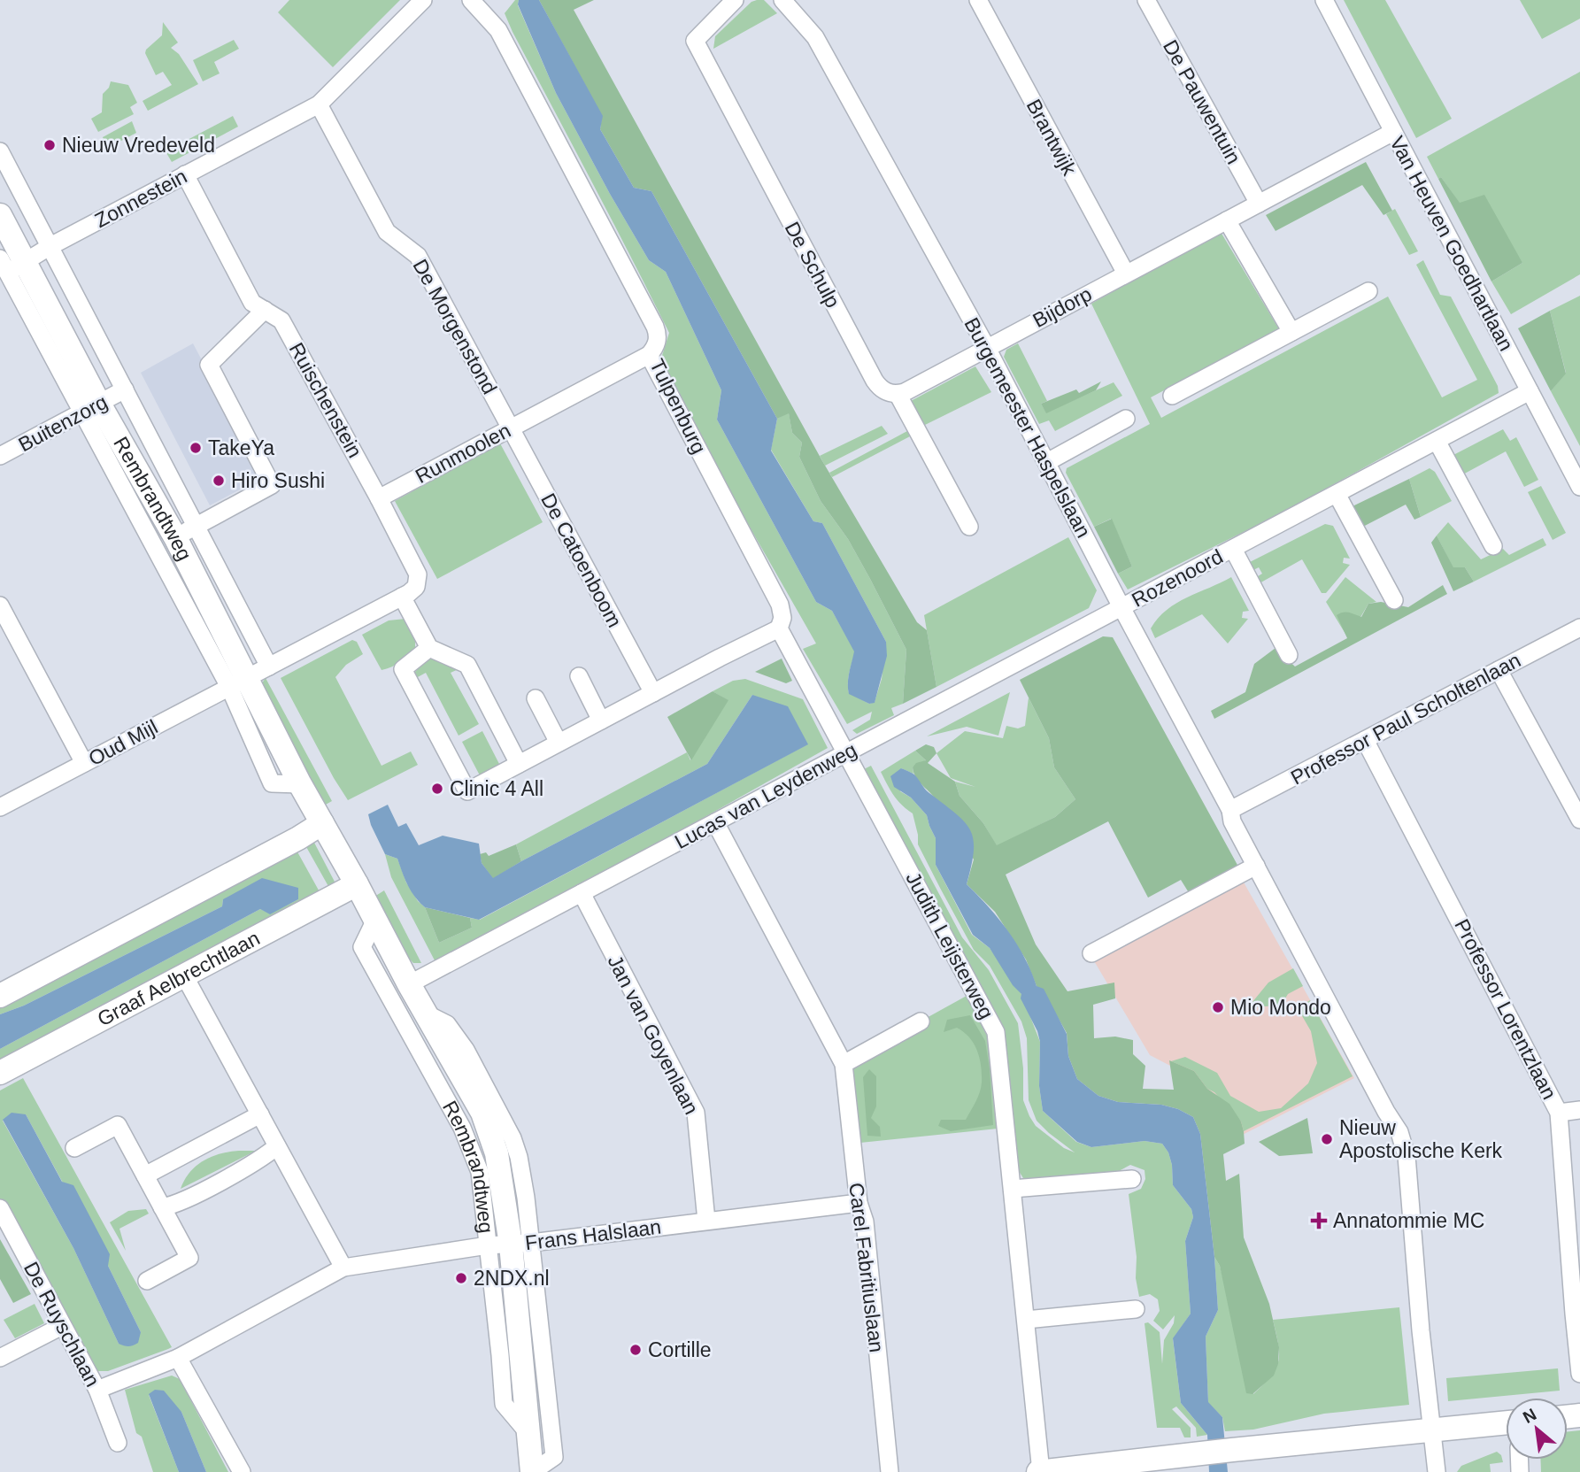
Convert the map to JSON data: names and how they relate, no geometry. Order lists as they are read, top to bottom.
{
  "streets": {
    "street": [
      "De Pauwentuin",
      "Brantwijk",
      "Zonnestein",
      "Van Heuven Goedhartlaan",
      "De Schulp",
      "Bijdorp",
      "De Morgenstond",
      "Ruischenstein",
      "Tulpenburg",
      "Buitenzorg",
      "Burgemeester Haspelslaan",
      "Runmoolen",
      "Rembrandtweg",
      "De Catoenboom",
      "Rozenoord",
      "Professor Paul Scholtenlaan",
      "Oud Mijl",
      "Lucas van Leydenweg",
      "Judith Leijsterweg",
      "Graaf Aelbrechtlaan",
      "Professor Lorentzlaan",
      "Jan van Goyenlaan",
      "Frans Halslaan",
      "Carel Fabritiuslaan",
      "De Ruyschlaan"
    ]
  },
  "crossings": [
    ["De Pauwentuin", "Bijdorp"],
    ["Brantwijk", "Bijdorp"],
    ["Zonnestein", "De Morgenstond"],
    ["Zonnestein", "Ruischenstein"],
    ["Zonnestein", "Rembrandtweg"],
    ["Van Heuven Goedhartlaan", "Bijdorp"],
    ["Van Heuven Goedhartlaan", "Rozenoord"],
    ["De Schulp", "Bijdorp"],
    ["Bijdorp", "Burgemeester Haspelslaan"],
    ["De Morgenstond", "Runmoolen"],
    ["De Morgenstond", "De Catoenboom"],
    ["Ruischenstein", "Runmoolen"],
    ["Tulpenburg", "Runmoolen"],
    ["Tulpenburg", "Lucas van Leydenweg"],
    ["Tulpenburg", "Judith Leijsterweg"],
    ["Buitenzorg", "Rembrandtweg"],
    ["Burgemeester Haspelslaan", "Rozenoord"],
    ["Burgemeester Haspelslaan", "Professor Paul Scholtenlaan"],
    ["Burgemeester Haspelslaan", "Lucas van Leydenweg"],
    ["Runmoolen", "De Catoenboom"],
    ["Rembrandtweg", "Oud Mijl"],
    ["Rembrandtweg", "Lucas van Leydenweg"],
    ["Rembrandtweg", "Graaf Aelbrechtlaan"],
    ["Rembrandtweg", "Frans Halslaan"],
    ["Rozenoord", "Lucas van Leydenweg"],
    ["Professor Paul Scholtenlaan", "Professor Lorentzlaan"],
    ["Lucas van Leydenweg", "Judith Leijsterweg"],
    ["Lucas van Leydenweg", "Jan van Goyenlaan"],
    ["Lucas van Leydenweg", "Carel Fabritiuslaan"],
    ["Jan van Goyenlaan", "Frans Halslaan"],
    ["Frans Halslaan", "Carel Fabritiuslaan"],
    ["Frans Halslaan", "De Ruyschlaan"]
  ],
  "places": {
    "other": [
      "Nieuw Vredeveld",
      "TakeYa",
      "Hiro Sushi",
      "Clinic 4 All",
      "Mio Mondo",
      "Nieuw Apostolische Kerk",
      "2NDX.nl",
      "Cortille"
    ],
    "health": ["Annatommie MC"]
  },
  "north": "top left"
}
